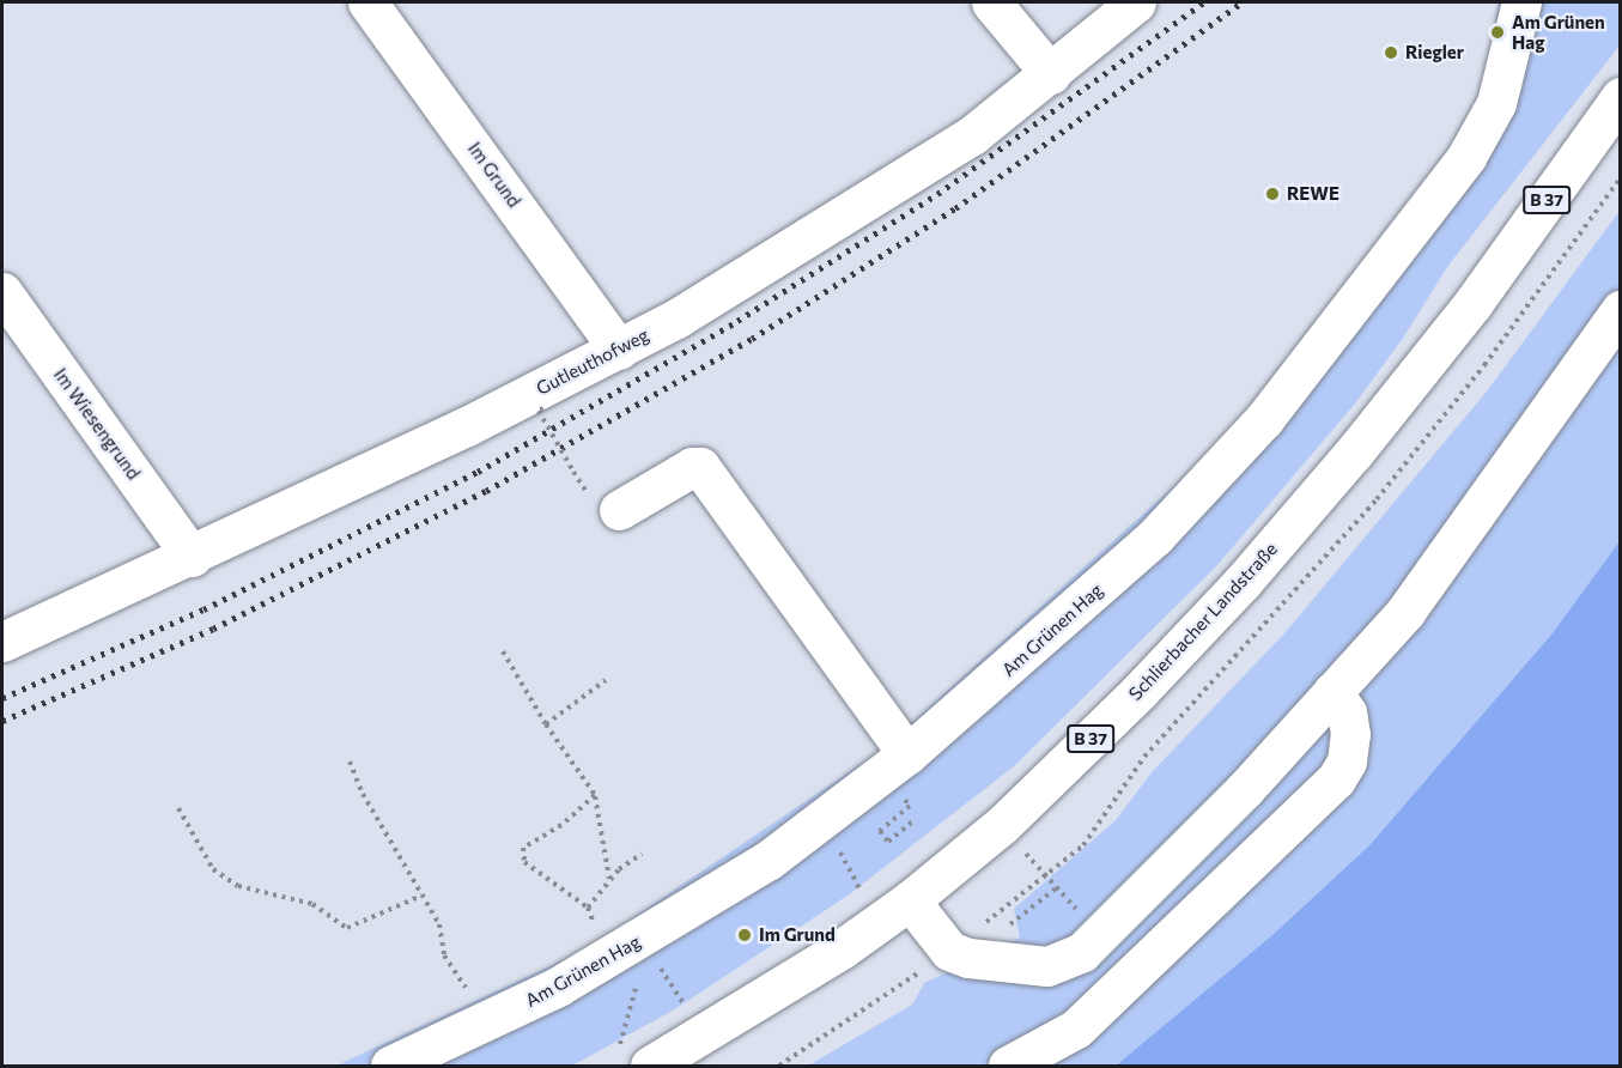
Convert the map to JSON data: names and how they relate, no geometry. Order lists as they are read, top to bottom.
{
  "streets": {
    "street": [
      "Im Grund",
      "B 37",
      "Gutleuthofweg",
      "Im Wiesengrund",
      "Schlierbacher Landstraße",
      "Am Grünen Hag"
    ]
  },
  "crossings": [
    ["Im Grund", "Gutleuthofweg"],
    ["Gutleuthofweg", "Im Wiesengrund"]
  ],
  "places": [
    "Am Grünen Hag",
    "Riegler",
    "REWE",
    "Im Grund"
  ]
}
